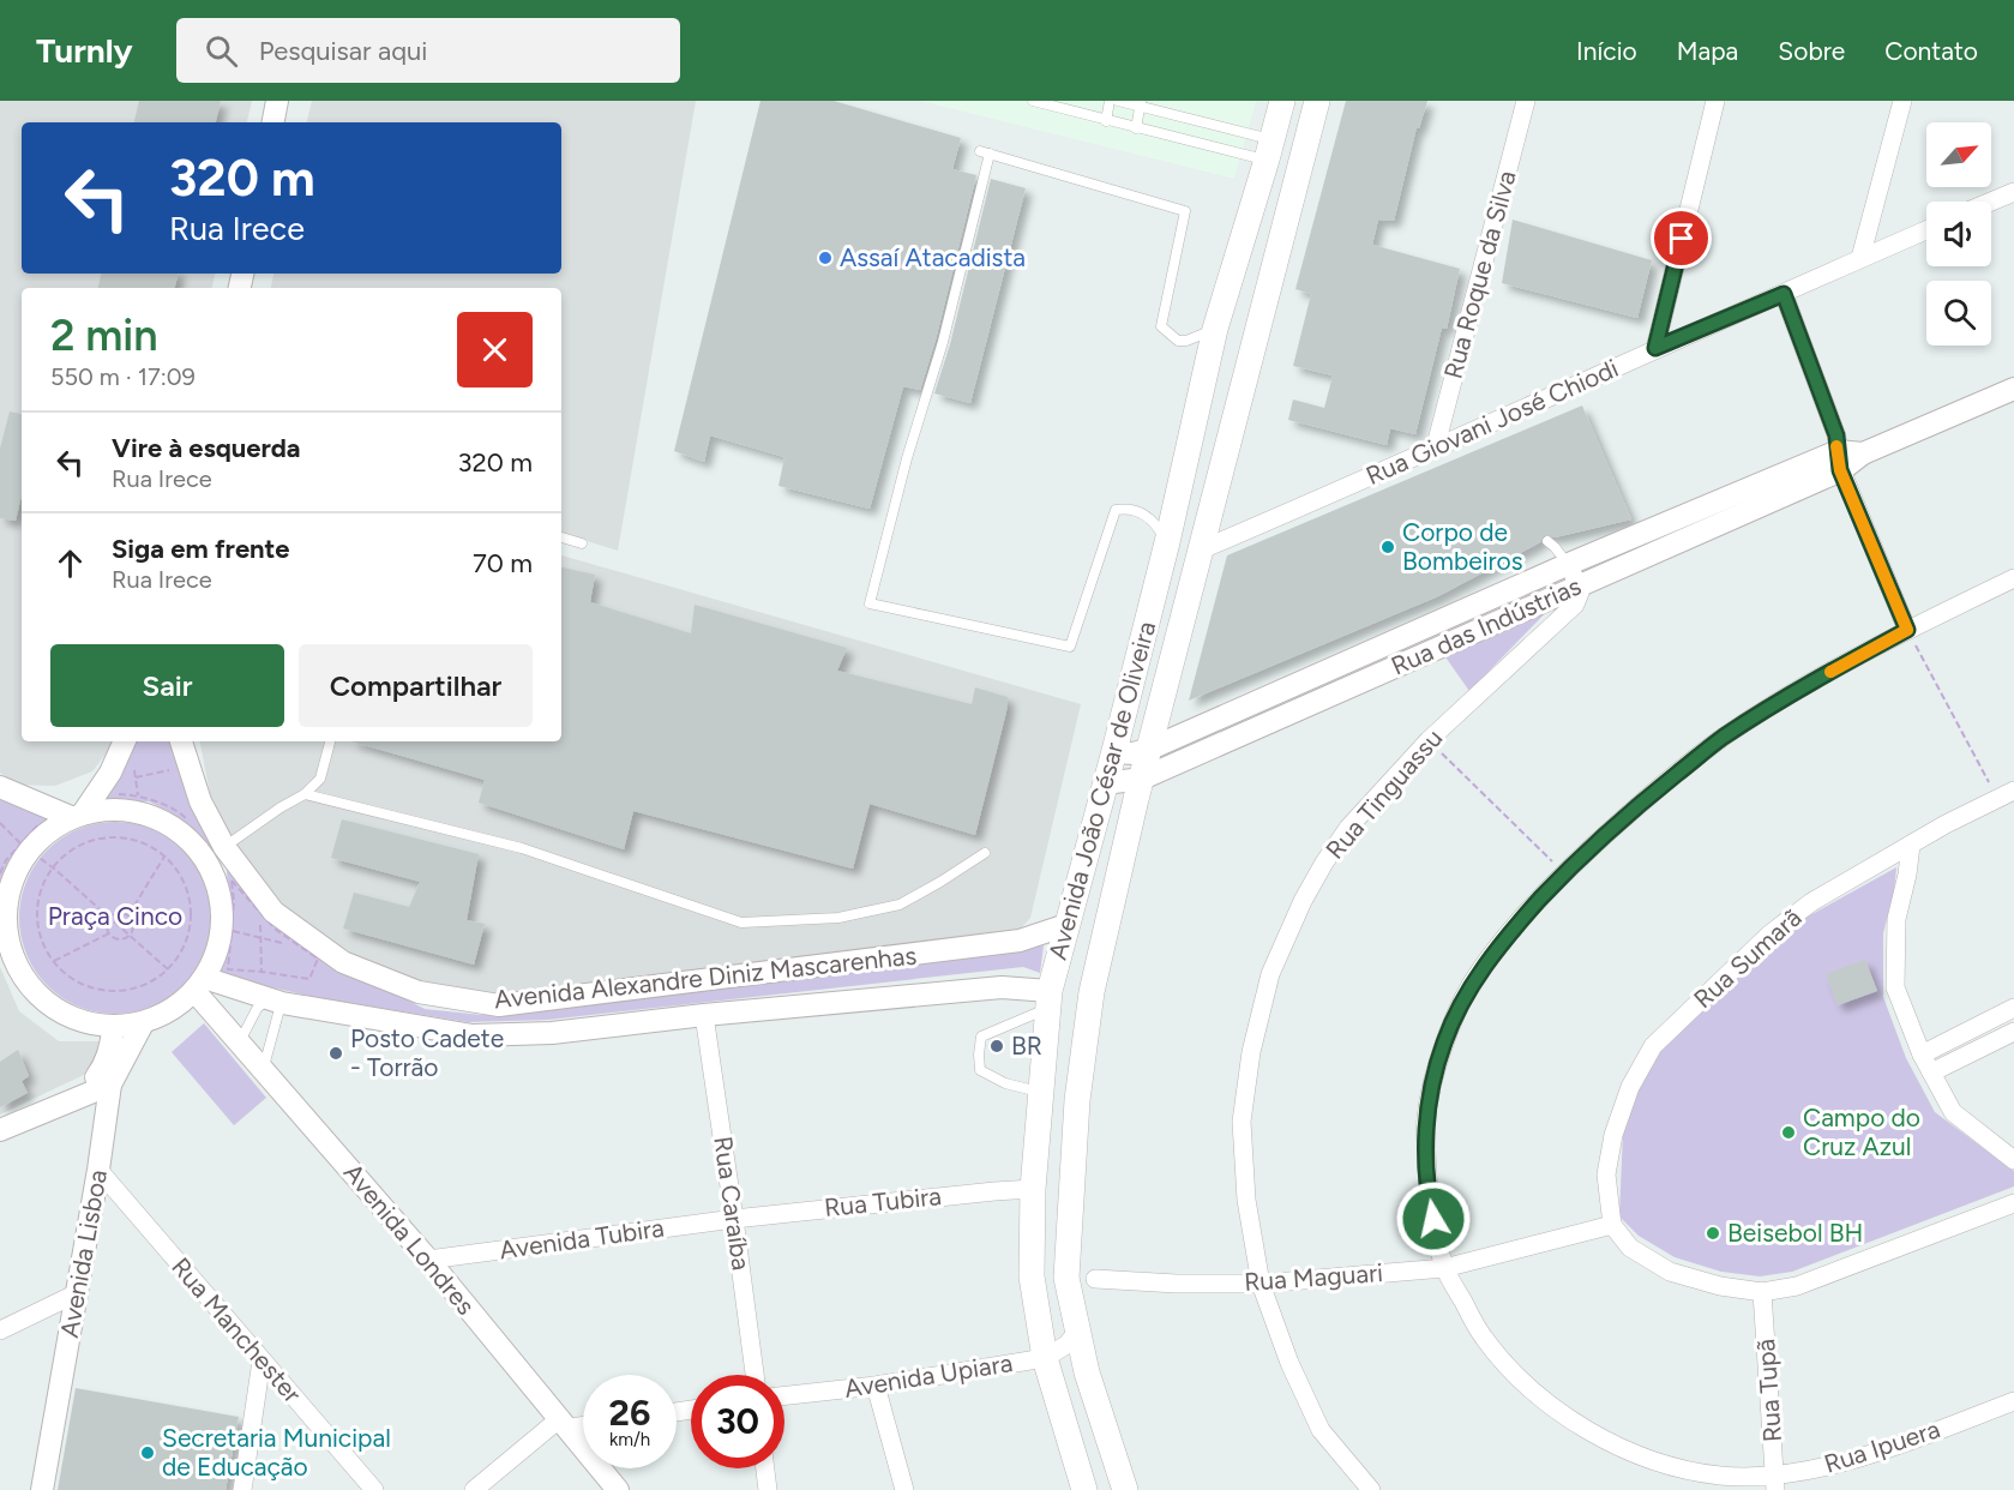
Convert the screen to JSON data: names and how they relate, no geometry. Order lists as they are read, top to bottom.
{
  "streets": {
    "main road": ["Avenida João César de Oliveira"],
    "street": [
      "Rua Roque da Silva",
      "Rua Giovani José Chiodi",
      "Rua das Indústrias",
      "Rua Tinguassu",
      "Rua Sumarã",
      "Avenida Alexandre Diniz Mascarenhas",
      "Rua Tubira",
      "Rua Caraíba",
      "Avenida Londres",
      "Avenida Tubira",
      "Avenida Lisboa",
      "Rua Maguari",
      "Rua Manchester",
      "Avenida Upiara",
      "Rua Tupã",
      "Rua Ipuera"
    ]
  },
  "crossings": [
    ["Rua Roque da Silva", "Rua Giovani José Chiodi"],
    ["Rua Giovani José Chiodi", "Avenida João César de Oliveira"],
    ["Rua das Indústrias", "Avenida João César de Oliveira"],
    ["Rua das Indústrias", "Rua Tinguassu"],
    ["Avenida João César de Oliveira", "Avenida Alexandre Diniz Mascarenhas"],
    ["Avenida João César de Oliveira", "Rua Tubira"],
    ["Avenida João César de Oliveira", "Avenida Upiara"],
    ["Rua Tinguassu", "Rua Maguari"],
    ["Rua Sumarã", "Rua Maguari"],
    ["Avenida Alexandre Diniz Mascarenhas", "Rua Caraíba"],
    ["Avenida Alexandre Diniz Mascarenhas", "Avenida Londres"],
    ["Rua Tubira", "Rua Caraíba"],
    ["Rua Tubira", "Avenida Tubira"],
    ["Rua Caraíba", "Avenida Tubira"],
    ["Avenida Londres", "Avenida Tubira"],
    ["Avenida Lisboa", "Rua Manchester"],
    ["Rua Maguari", "Rua Ipuera"],
    ["Rua Tupã", "Rua Ipuera"]
  ],
  "parks": ["Praça Cinco"],
  "places": [
    "Assaí Atacadista",
    "Corpo de Bombeiros",
    "BR",
    "Posto Cadete - Torrão",
    "Campo do Cruz Azul",
    "Beisebol BH",
    "Secretaria Municipal de Educação"
  ],
  "north": "top right",
  "page": {
    "header": "Turnly",
    "search": "Pesquisar aqui",
    "nav": [
      "Início",
      "Mapa",
      "Sobre",
      "Contato"
    ],
    "turn": ["320 m", "Rua Irece"],
    "heading": ["2 min", "550 m · 17:09"],
    "list": [
      {
        "name": "Vire à esquerda",
        "note": "Rua Irece",
        "value": "320 m"
      },
      {
        "name": "Siga em frente",
        "note": "Rua Irece",
        "value": "70 m"
      }
    ],
    "buttons": ["Sair", "Compartilhar"],
    "speed": "26 km/h",
    "limit": "30"
  }
}
